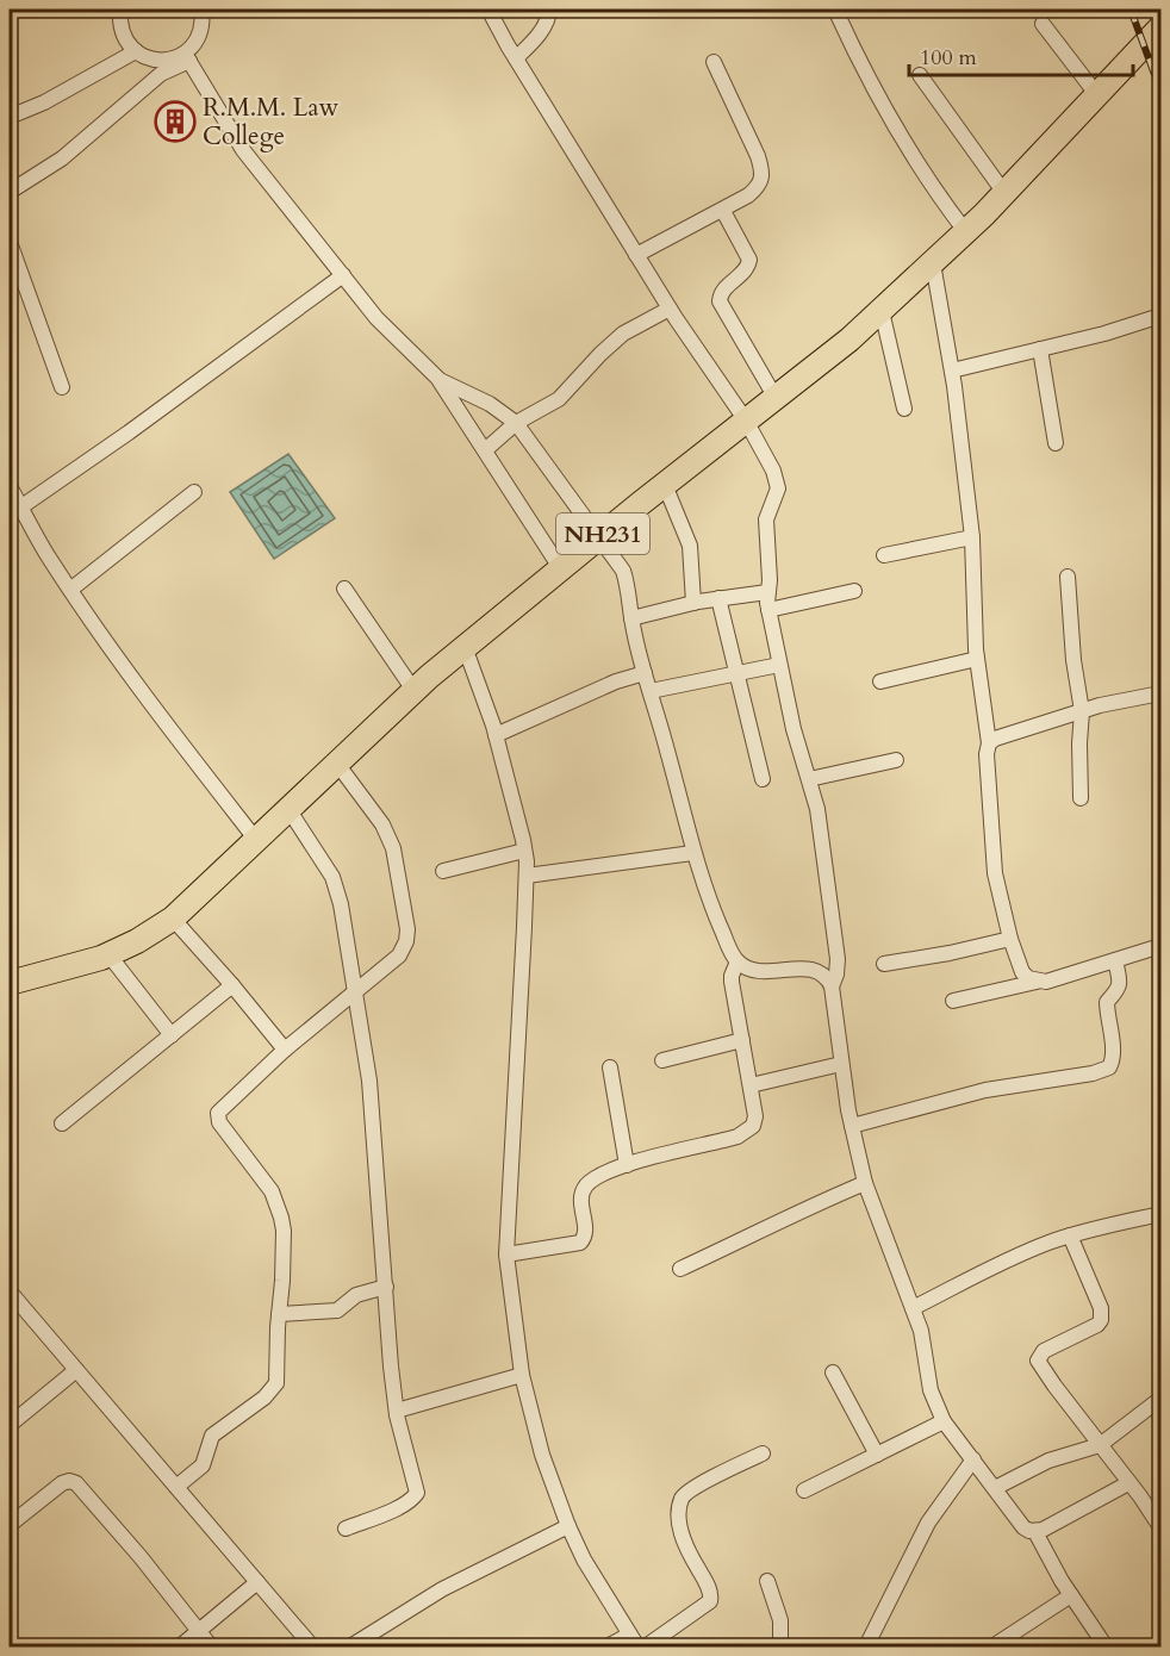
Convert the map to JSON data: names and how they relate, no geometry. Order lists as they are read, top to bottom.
{
  "streets": {
    "highway": ["NH231"]
  },
  "places": {
    "building": ["R.M.M. Law College"]
  },
  "scale_bar": "100 m"
}
